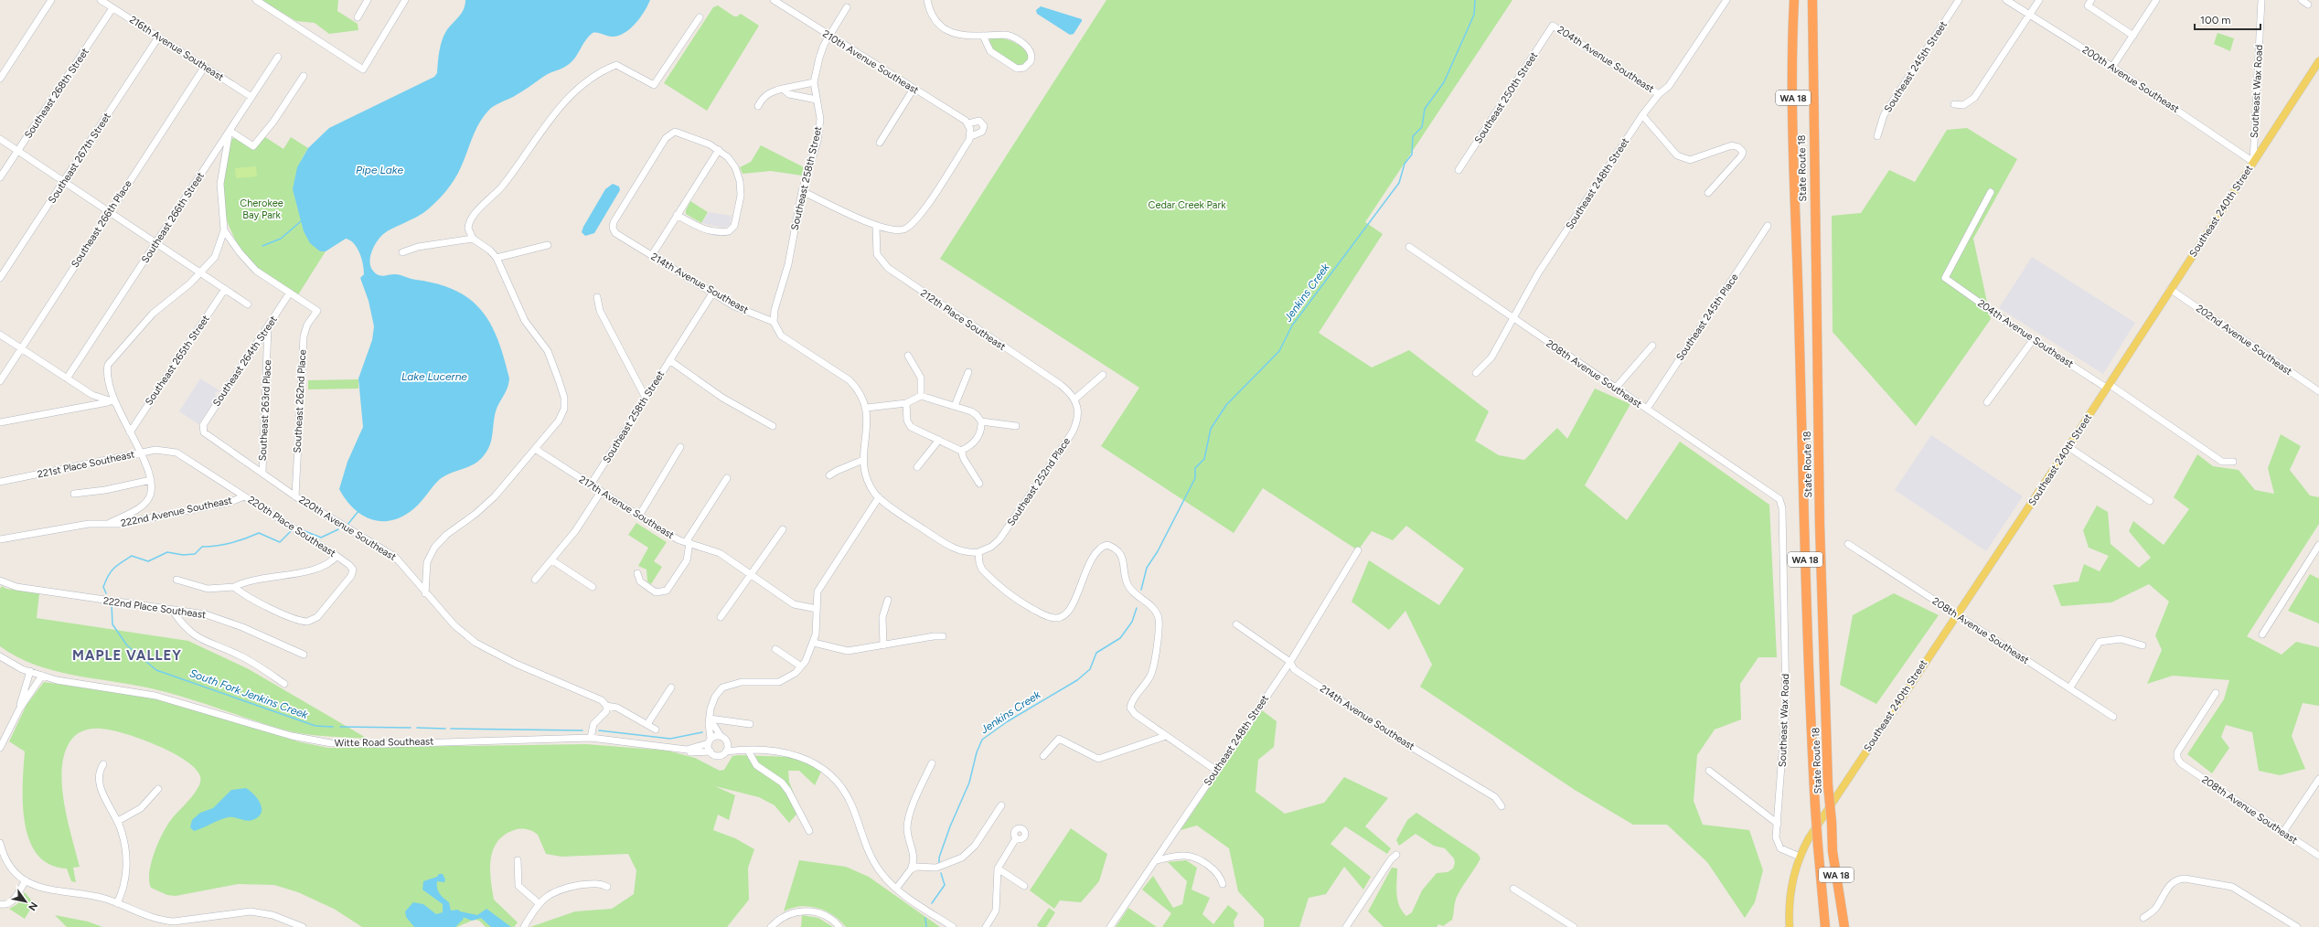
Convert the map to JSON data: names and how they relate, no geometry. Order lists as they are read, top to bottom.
{
  "streets": {
    "highway": ["WA 18", "State Route 18"],
    "main road": ["Southeast 240th Street"],
    "street": [
      "216th Avenue Southeast",
      "204th Avenue Southeast",
      "210th Avenue Southeast",
      "Southeast 245th Street",
      "200th Avenue Southeast",
      "Southeast Wax Road",
      "Southeast 268th Street",
      "Southeast 250th Street",
      "Southeast 267th Street",
      "Southeast 258th Street",
      "Southeast 248th Street",
      "Southeast 266th Street",
      "Southeast 266th Place",
      "214th Avenue Southeast",
      "Southeast 245th Place",
      "212th Place Southeast",
      "202nd Avenue Southeast",
      "Southeast 265th Street",
      "Southeast 264th Street",
      "208th Avenue Southeast",
      "Southeast 262nd Place",
      "Southeast 263rd Place",
      "221st Place Southeast",
      "Southeast 252nd Place",
      "217th Avenue Southeast",
      "222nd Avenue Southeast",
      "220th Place Southeast",
      "220th Avenue Southeast",
      "222nd Place Southeast",
      "Witte Road Southeast"
    ]
  },
  "crossings": [
    ["216th Avenue Southeast", "Southeast 268th Street"],
    ["216th Avenue Southeast", "Southeast 267th Street"],
    ["216th Avenue Southeast", "Southeast 266th Street"],
    ["216th Avenue Southeast", "Southeast 266th Place"],
    ["204th Avenue Southeast", "Southeast 250th Street"],
    ["204th Avenue Southeast", "Southeast 248th Street"],
    ["204th Avenue Southeast", "Southeast 240th Street"],
    ["210th Avenue Southeast", "Southeast 258th Street"],
    ["200th Avenue Southeast", "Southeast Wax Road"],
    ["200th Avenue Southeast", "Southeast 240th Street"],
    ["Southeast Wax Road", "Southeast 240th Street"],
    ["Southeast Wax Road", "208th Avenue Southeast"],
    ["Southeast 258th Street", "214th Avenue Southeast"],
    ["Southeast 258th Street", "217th Avenue Southeast"],
    ["Southeast 248th Street", "214th Avenue Southeast"],
    ["Southeast 248th Street", "208th Avenue Southeast"],
    ["Southeast 240th Street", "202nd Avenue Southeast"],
    ["Southeast 240th Street", "208th Avenue Southeast"],
    ["Southeast 245th Place", "208th Avenue Southeast"],
    ["212th Place Southeast", "Southeast 252nd Place"],
    ["Southeast 264th Street", "Southeast 262nd Place"],
    ["Southeast 264th Street", "Southeast 263rd Place"],
    ["Southeast 264th Street", "220th Avenue Southeast"],
    ["Southeast 262nd Place", "220th Avenue Southeast"],
    ["Southeast 263rd Place", "220th Avenue Southeast"],
    ["221st Place Southeast", "220th Place Southeast"],
    ["222nd Avenue Southeast", "220th Place Southeast"]
  ],
  "districts": ["MAPLE VALLEY"],
  "water": [
    "Pipe Lake",
    "Jenkins Creek",
    "Lake Lucerne",
    "South Fork Jenkins Creek"
  ],
  "parks": ["Cherokee Bay Park", "Cedar Creek Park"],
  "scale_bar": "100 m",
  "north": "bottom right"
}
